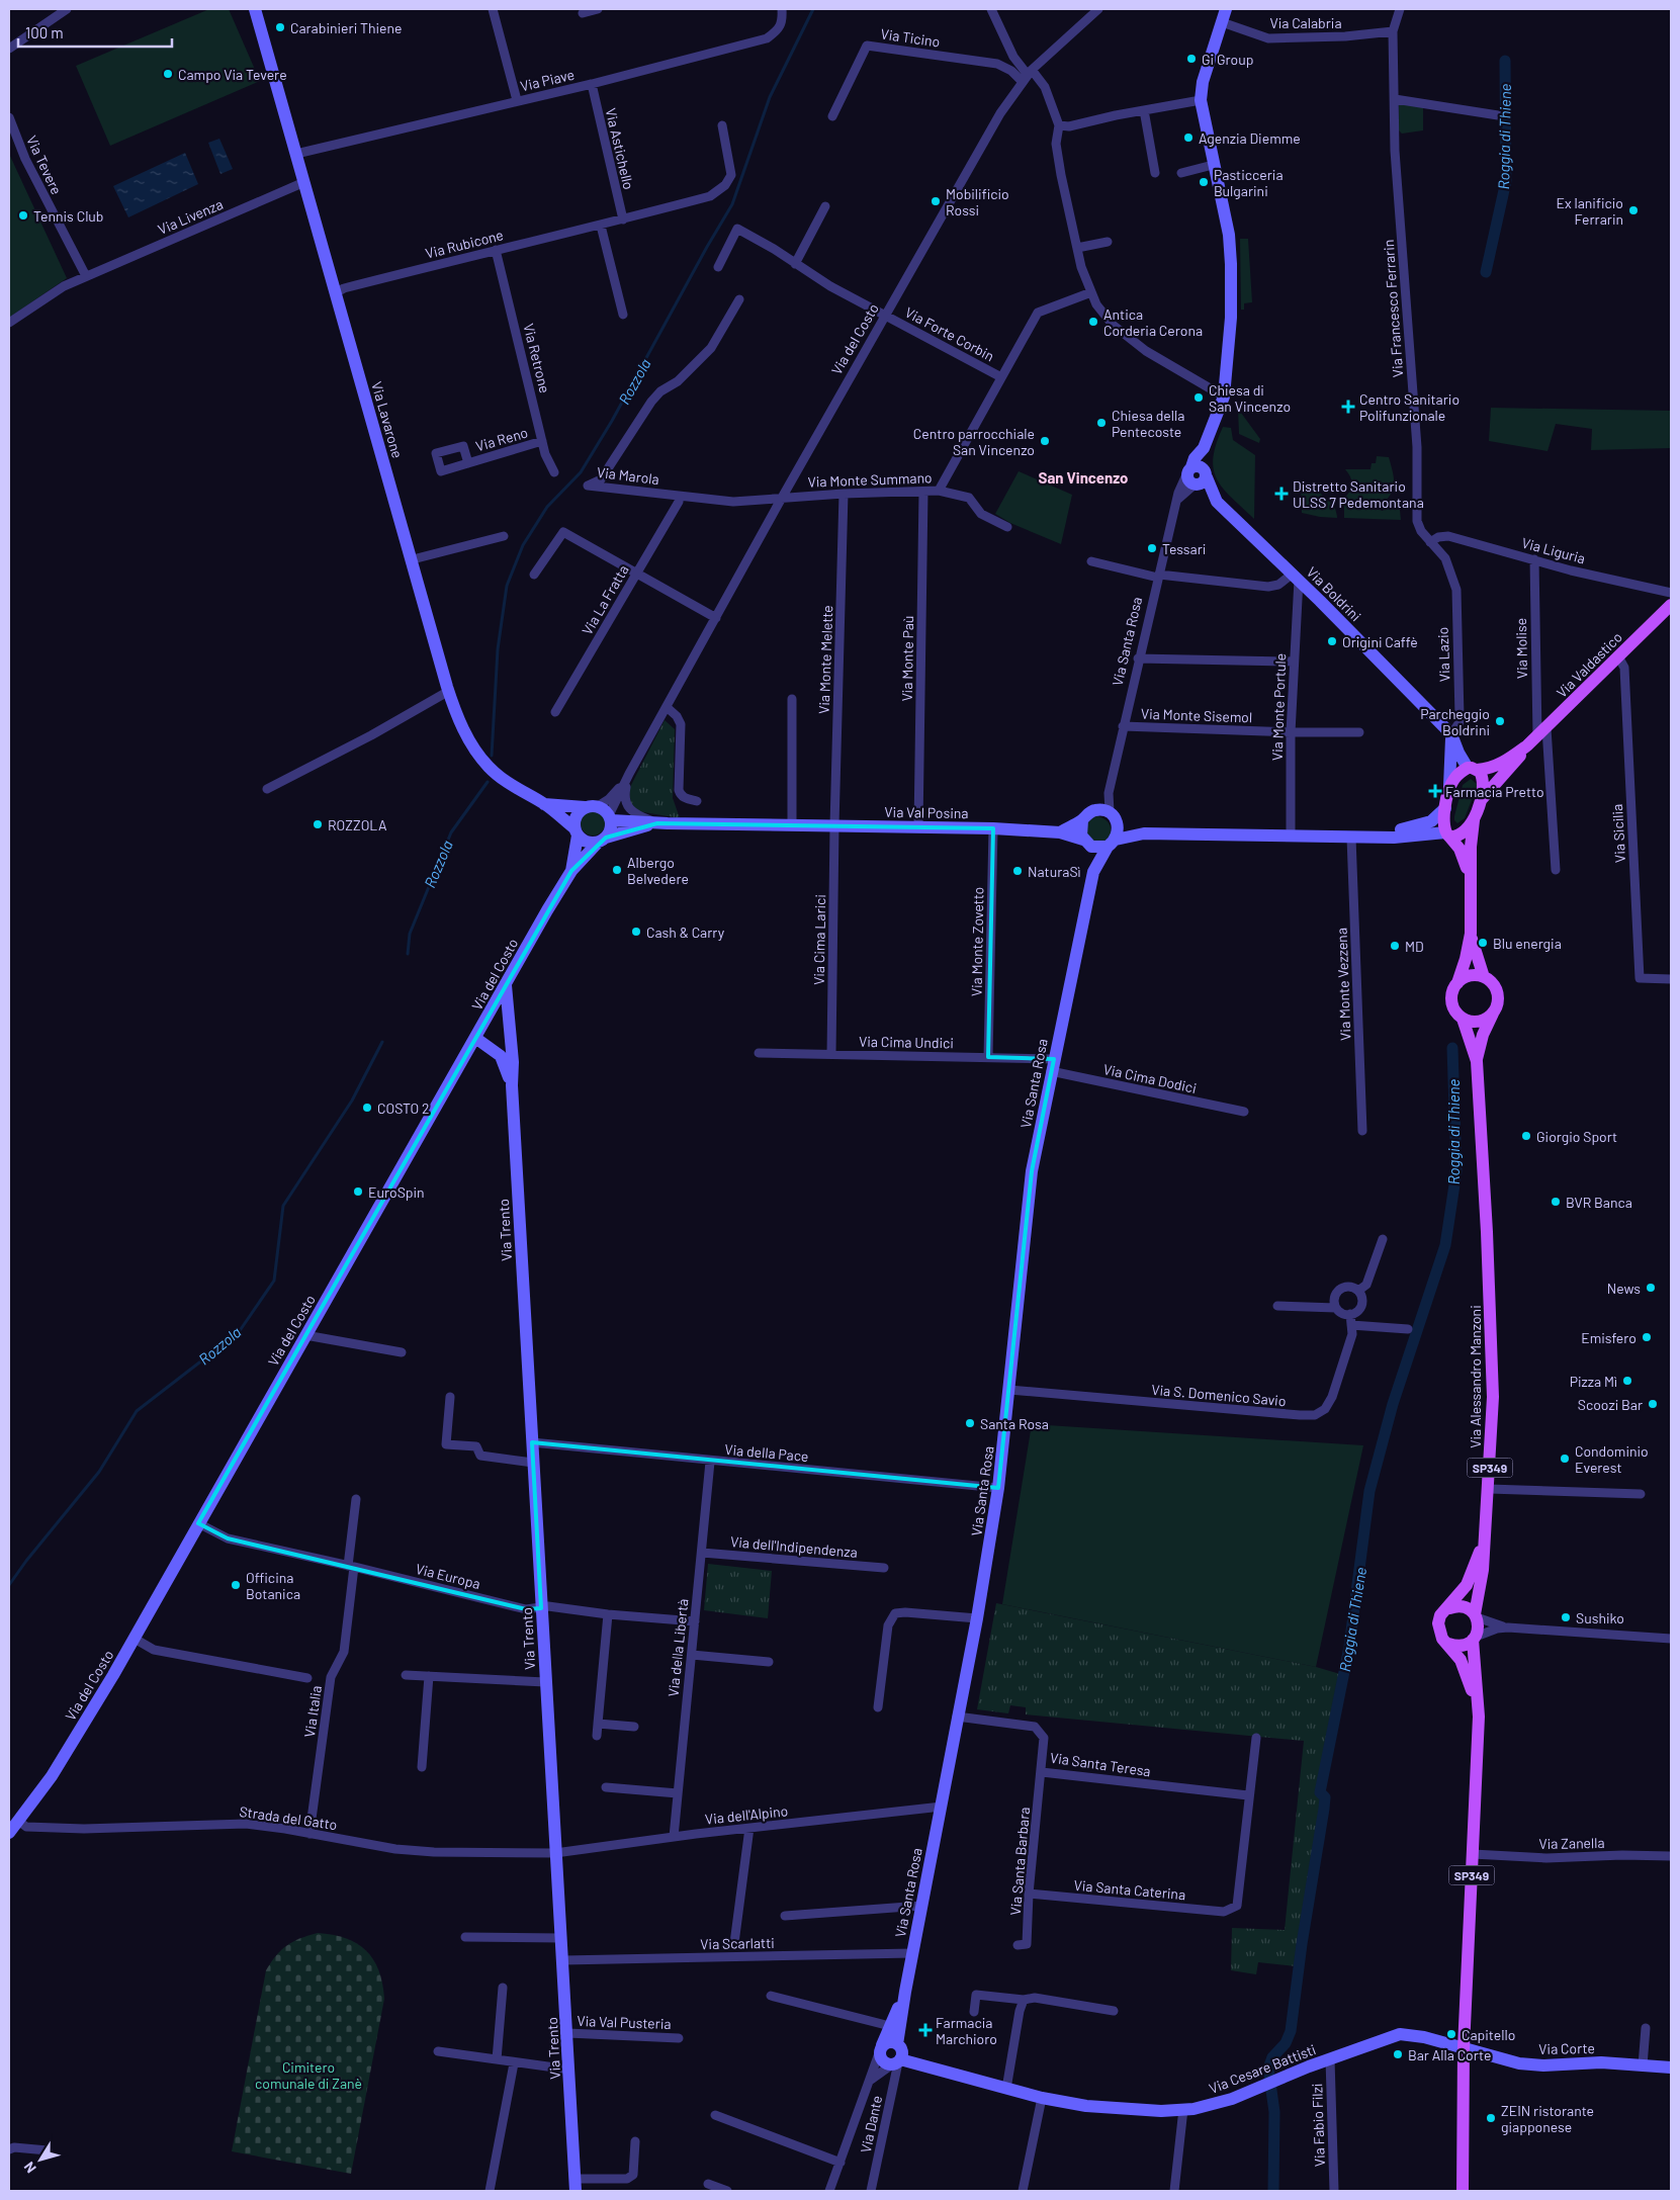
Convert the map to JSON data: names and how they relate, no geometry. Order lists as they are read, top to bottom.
{
  "streets": {
    "main road": ["Via Valdastico", "Via Alessandro Manzoni", "SP349"],
    "street": [
      "Via Calabria",
      "Via Ticino",
      "Via Piave",
      "Via Astichello",
      "Via Tevere",
      "Via Livenza",
      "Via Rubicone",
      "Via Francesco Ferrarin",
      "Via Forte Corbin",
      "Via del Costo",
      "Via Retrone",
      "Via Lavarone",
      "Via Reno",
      "Via Marola",
      "Via Monte Summano",
      "Via Liguria",
      "Via Boldrini",
      "Via La Fratta",
      "Via Santa Rosa",
      "Via Molise",
      "Via Lazio",
      "Via Monte Paù",
      "Via Monte Melette",
      "Via Monte Portule",
      "Via Monte Sisemol",
      "Via Val Posina",
      "Via Sicilia",
      "Via Cima Larici",
      "Via Monte Zovetto",
      "Via Monte Vezzena",
      "Via Cima Undici",
      "Via Cima Dodici",
      "Via Trento",
      "Via S. Domenico Savio",
      "Via della Pace",
      "Via dell'Indipendenza",
      "Via Europa",
      "Via della Libertà",
      "Via Italia",
      "Via Santa Teresa",
      "Via dell'Alpino",
      "Strada del Gatto",
      "Via Zanella",
      "Via Santa Barbara",
      "Via Santa Caterina",
      "Via Scarlatti",
      "Via Val Pusteria",
      "Via Corte",
      "Via Cesare Battisti",
      "Via Dante",
      "Via Fabio Filzi"
    ]
  },
  "crossings": [
    ["Via Calabria", "Via Francesco Ferrarin"],
    ["Via Ticino", "Via del Costo"],
    ["Via Piave", "Via Astichello"],
    ["Via Piave", "Via Lavarone"],
    ["Via Astichello", "Via Rubicone"],
    ["Via Tevere", "Via Livenza"],
    ["Via Livenza", "Via Lavarone"],
    ["Via Rubicone", "Via Retrone"],
    ["Via Rubicone", "Via Lavarone"],
    ["Via Francesco Ferrarin", "Via Liguria"],
    ["Via Francesco Ferrarin", "Via Lazio"],
    ["Via Forte Corbin", "Via del Costo"],
    ["Via del Costo", "Via Lavarone"],
    ["Via del Costo", "Via Marola"],
    ["Via del Costo", "Via Monte Summano"],
    ["Via del Costo", "Via Val Posina"],
    ["Via del Costo", "Via Trento"],
    ["Via del Costo", "Via Europa"],
    ["Via del Costo", "Strada del Gatto"],
    ["Via Retrone", "Via Reno"],
    ["Via Lavarone", "Via Val Posina"],
    ["Via Marola", "Via Monte Summano"],
    ["Via Monte Summano", "Via Monte Paù"],
    ["Via Monte Summano", "Via Monte Melette"],
    ["Via Liguria", "Via Molise"],
    ["Via Liguria", "Via Lazio"],
    ["Via Boldrini", "Via Santa Rosa"],
    ["Via Boldrini", "Via Lazio"],
    ["Via Boldrini", "Via Monte Portule"],
    ["Via Santa Rosa", "Via Monte Sisemol"],
    ["Via Santa Rosa", "Via Val Posina"],
    ["Via Santa Rosa", "Via Cima Undici"],
    ["Via Santa Rosa", "Via Cima Dodici"],
    ["Via Santa Rosa", "Via S. Domenico Savio"],
    ["Via Santa Rosa", "Via della Pace"],
    ["Via Santa Rosa", "Via Santa Teresa"],
    ["Via Santa Rosa", "Via dell'Alpino"],
    ["Via Santa Rosa", "Via Scarlatti"],
    ["Via Santa Rosa", "Via Cesare Battisti"],
    ["Via Santa Rosa", "Via Dante"],
    ["Via Molise", "Via Valdastico"],
    ["Via Monte Paù", "Via Val Posina"],
    ["Via Monte Melette", "Via Val Posina"],
    ["Via Monte Melette", "Via Cima Larici"],
    ["Via Valdastico", "Via Val Posina"],
    ["Via Valdastico", "Via Sicilia"],
    ["Via Monte Portule", "Via Monte Sisemol"],
    ["Via Monte Portule", "Via Val Posina"],
    ["Via Val Posina", "Via Cima Larici"],
    ["Via Val Posina", "Via Monte Zovetto"],
    ["Via Val Posina", "Via Monte Vezzena"],
    ["Via Cima Larici", "Via Cima Undici"],
    ["Via Monte Zovetto", "Via Cima Undici"],
    ["Via Cima Undici", "Via Cima Dodici"],
    ["Via Trento", "Via della Pace"],
    ["Via Trento", "Via Europa"],
    ["Via Trento", "Via dell'Alpino"],
    ["Via Trento", "Strada del Gatto"],
    ["Via Trento", "Via Scarlatti"],
    ["Via Trento", "Via Val Pusteria"],
    ["Via Alessandro Manzoni", "Via Zanella"],
    ["Via Alessandro Manzoni", "Via Corte"],
    ["Via Alessandro Manzoni", "Via Cesare Battisti"],
    ["Via della Pace", "Via della Libertà"],
    ["Via dell'Indipendenza", "Via della Libertà"],
    ["Via Europa", "Via della Libertà"],
    ["Via Europa", "Via Italia"],
    ["Via della Libertà", "Via dell'Alpino"],
    ["Via Italia", "Strada del Gatto"],
    ["Via Santa Teresa", "Via Santa Barbara"],
    ["Via Santa Teresa", "Via Santa Caterina"],
    ["Via dell'Alpino", "Strada del Gatto"],
    ["Via Santa Barbara", "Via Santa Caterina"],
    ["Via Corte", "Via Cesare Battisti"],
    ["Via Cesare Battisti", "Via Dante"],
    ["Via Cesare Battisti", "Via Fabio Filzi"]
  ],
  "districts": ["San Vincenzo"],
  "water": ["Roggia di Thiene", "Rozzola"],
  "parks": ["Cimitero comunale di Zanè"],
  "places": {
    "other": [
      "Carabinieri Thiene",
      "Gi Group",
      "Campo Via Tevere",
      "Agenzia Diemme",
      "Pasticceria Bulgarini",
      "Mobilificio Rossi",
      "Ex lanificio Ferrarin",
      "Tennis Club",
      "Antica Corderia Cerona",
      "Chiesa di San Vincenzo",
      "Chiesa della Pentecoste",
      "Centro parrocchiale San Vincenzo",
      "Tessari",
      "Origini Caffè",
      "Parcheggio Boldrini",
      "ROZZOLA",
      "Albergo Belvedere",
      "NaturaSì",
      "Cash & Carry",
      "Blu energia",
      "MD",
      "COSTO 2",
      "Giorgio Sport",
      "EuroSpin",
      "BVR Banca",
      "News",
      "Emisfero",
      "Pizza Mì",
      "Scoozi Bar",
      "Santa Rosa",
      "Condominio Everest",
      "Officina Botanica",
      "Sushiko",
      "Capitello",
      "Bar Alla Corte",
      "ZEIN ristorante giapponese"
    ],
    "health": [
      "Centro Sanitario Polifunzionale",
      "Distretto Sanitario ULSS 7 Pedemontana",
      "Farmacia Pretto",
      "Farmacia Marchioro"
    ]
  },
  "scale_bar": "100 m",
  "north": "bottom left"
}
